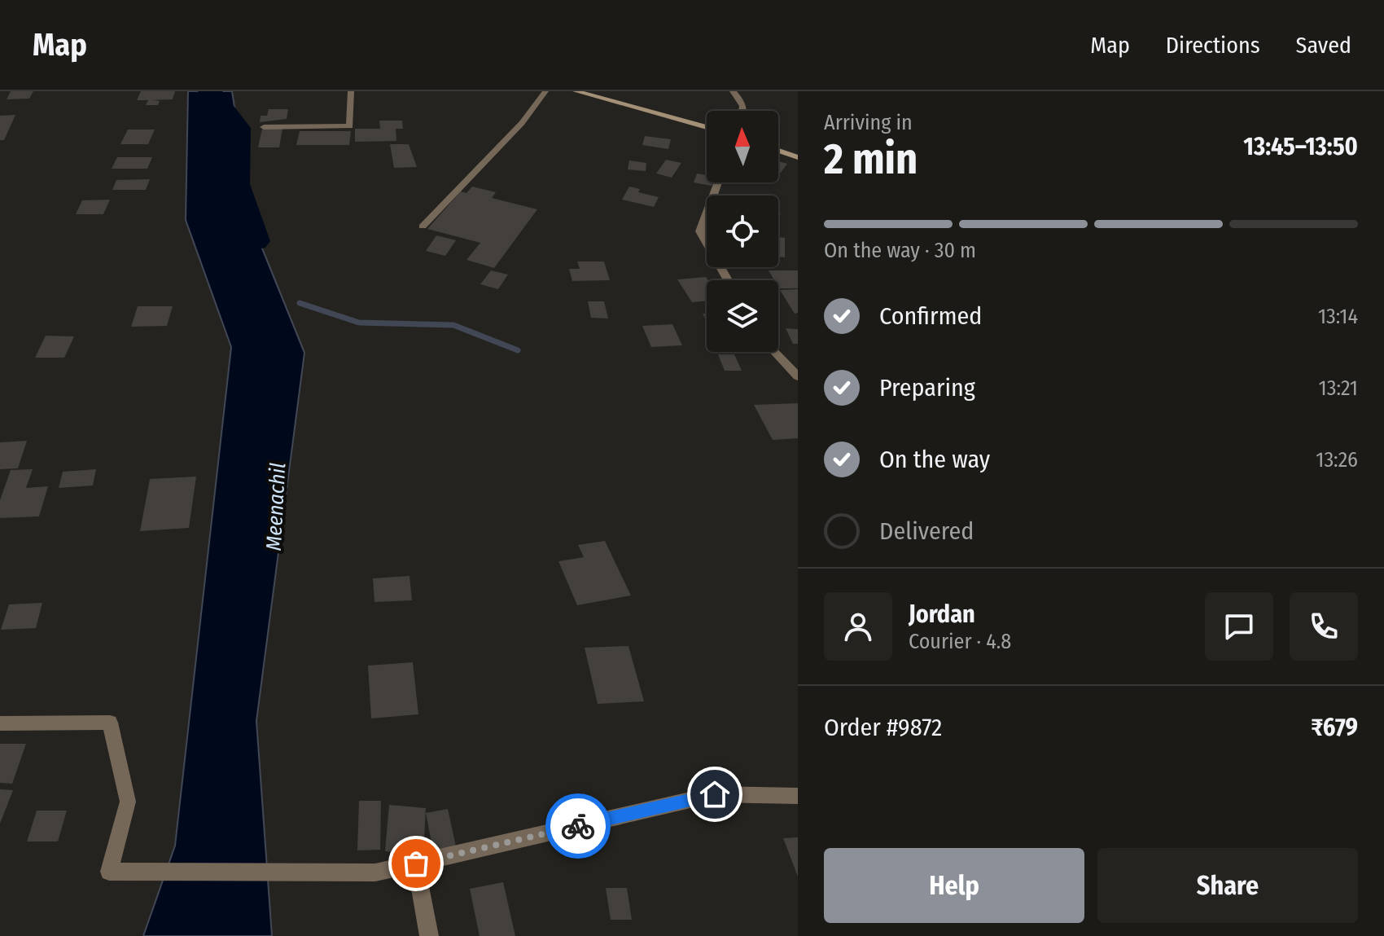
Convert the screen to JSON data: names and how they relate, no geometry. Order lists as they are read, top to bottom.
{
  "water": ["Meenachil"],
  "north": "top",
  "page": {
    "header": "Map",
    "nav": ["Map", "Directions", "Saved"],
    "heading": ["2 min", "Arriving in", "13:45–13:50"],
    "panel": [
      "Jordan",
      "Courier · 4.8",
      "Order #9872",
      "₹679"
    ],
    "bar": "On the way · 30 m",
    "list": [
      ["Confirmed", "13:14"],
      ["Preparing", "13:21"],
      ["On the way", "13:26"],
      "Delivered"
    ],
    "buttons": ["Help", "Share"]
  }
}
